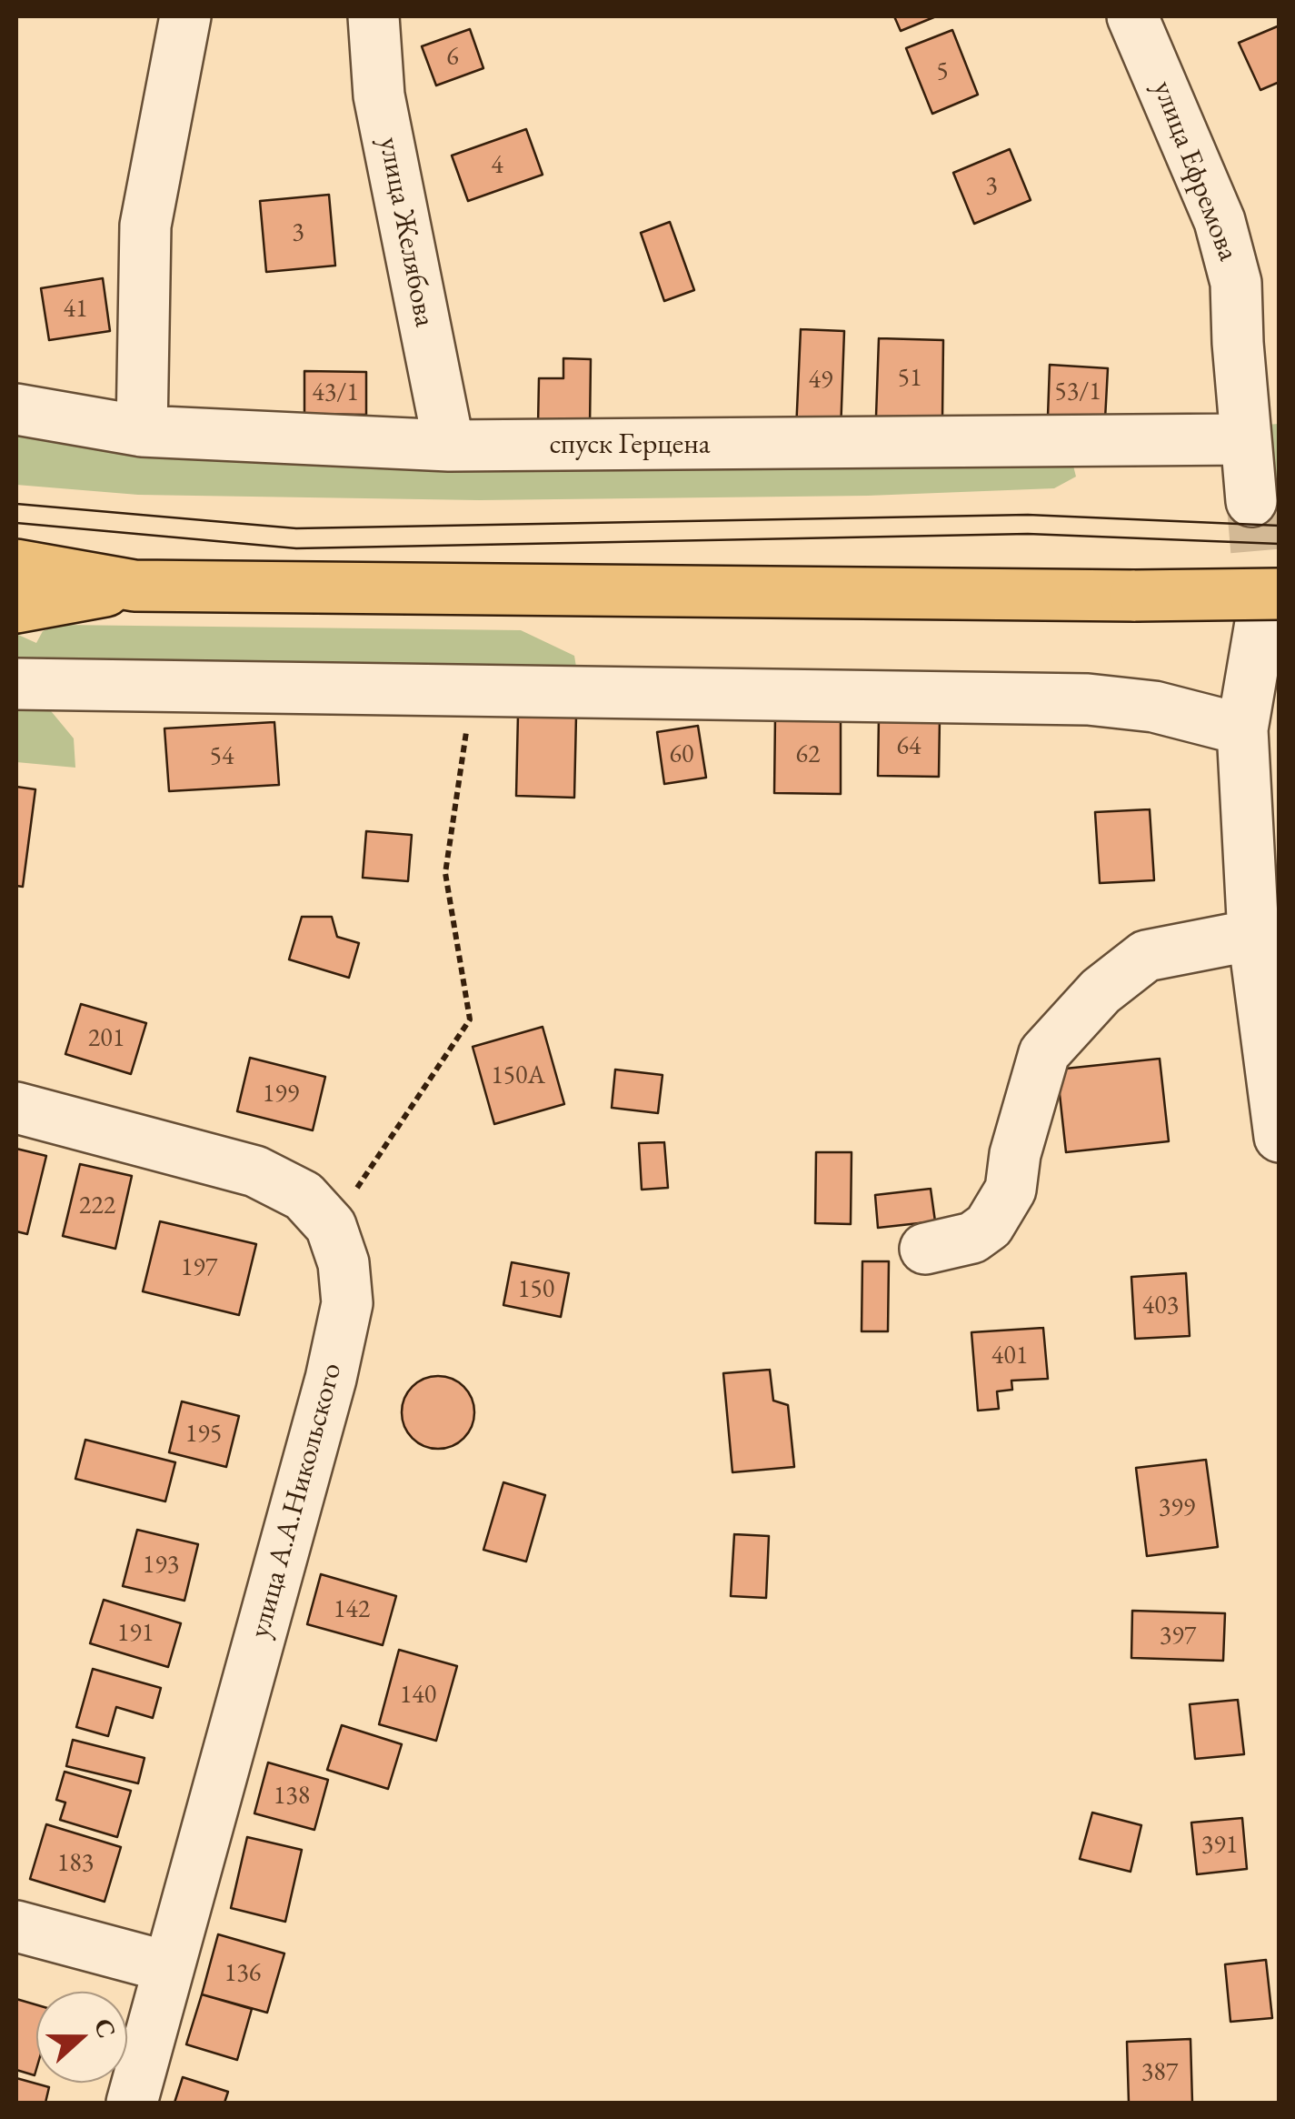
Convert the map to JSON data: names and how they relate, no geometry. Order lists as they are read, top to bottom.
{
  "streets": {
    "street": [
      "улица Ефремова",
      "улица Желябова",
      "спуск Герцена",
      "улица А.А.Никольского"
    ]
  },
  "crossings": [
    ["улица Ефремова", "спуск Герцена"],
    ["улица Желябова", "спуск Герцена"]
  ],
  "house_numbers": [
    "6",
    "5",
    "4",
    "3",
    "3",
    "41",
    "51",
    "49",
    "53/1",
    "43/1",
    "64",
    "60",
    "62",
    "54",
    "201",
    "150А",
    "199",
    "222",
    "197",
    "150",
    "403",
    "401",
    "195",
    "399",
    "193",
    "142",
    "191",
    "397",
    "140",
    "138",
    "391",
    "183",
    "136",
    "387"
  ],
  "north": "right"
}
